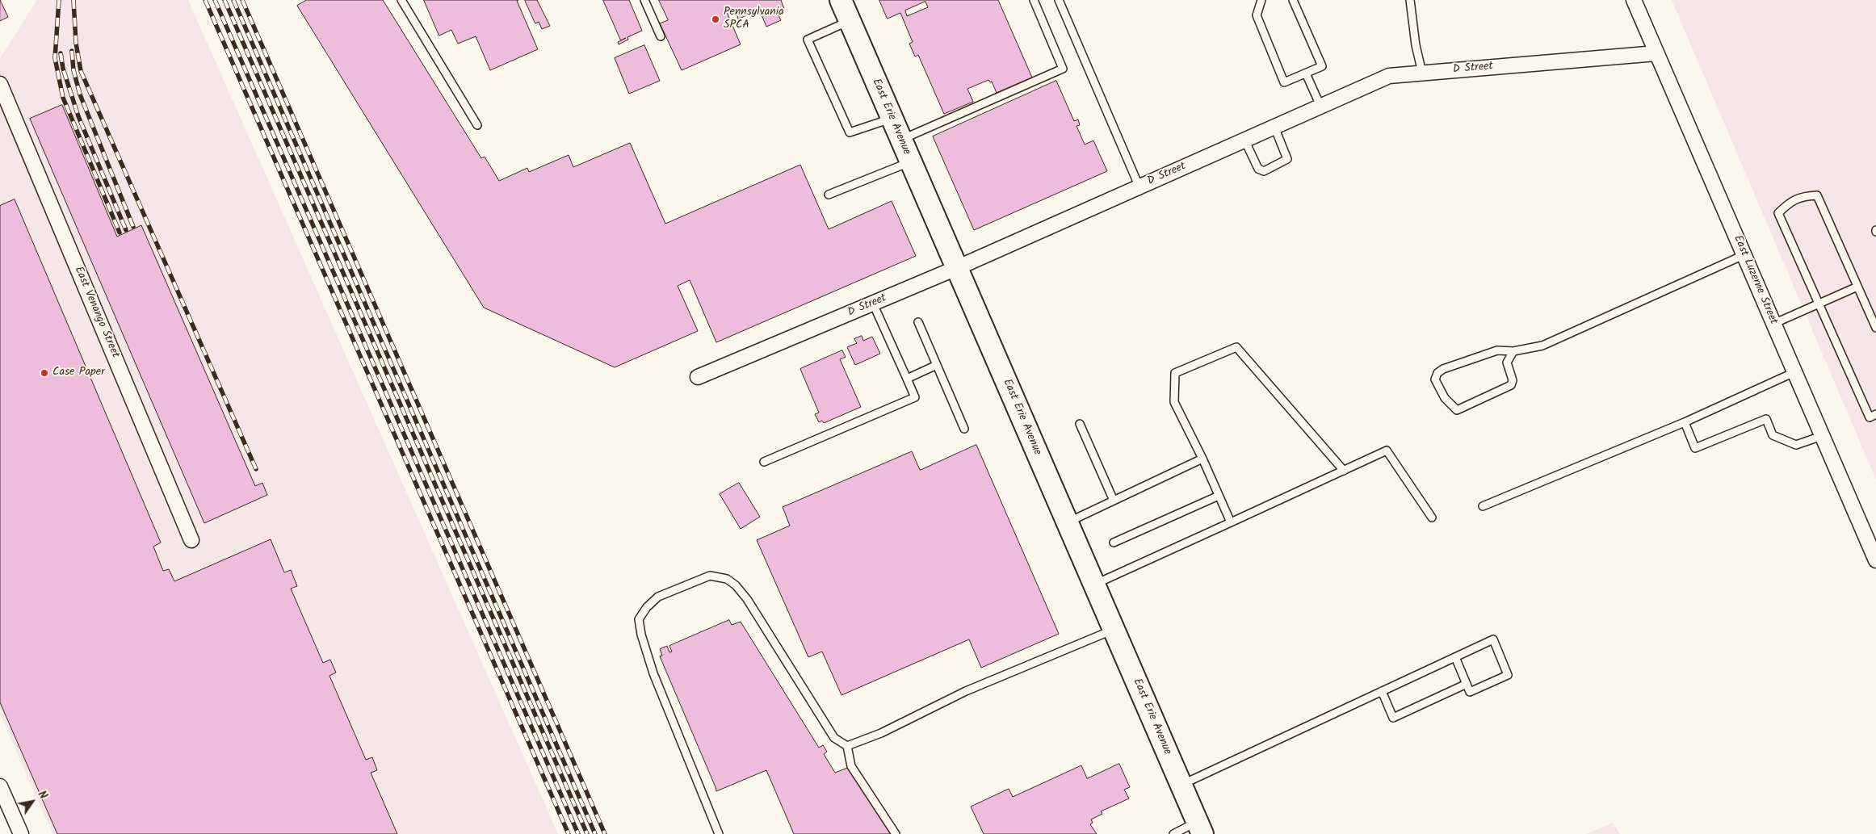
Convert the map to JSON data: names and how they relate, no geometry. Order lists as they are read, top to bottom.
{
  "streets": {
    "main road": ["East Erie Avenue"],
    "street": ["D Street", "East Luzerne Street", "East Venango Street"]
  },
  "crossings": [
    ["D Street", "East Erie Avenue"],
    ["D Street", "East Luzerne Street"]
  ],
  "places": ["Pennsylvania SPCA", "Case Paper"],
  "north": "top right"
}
